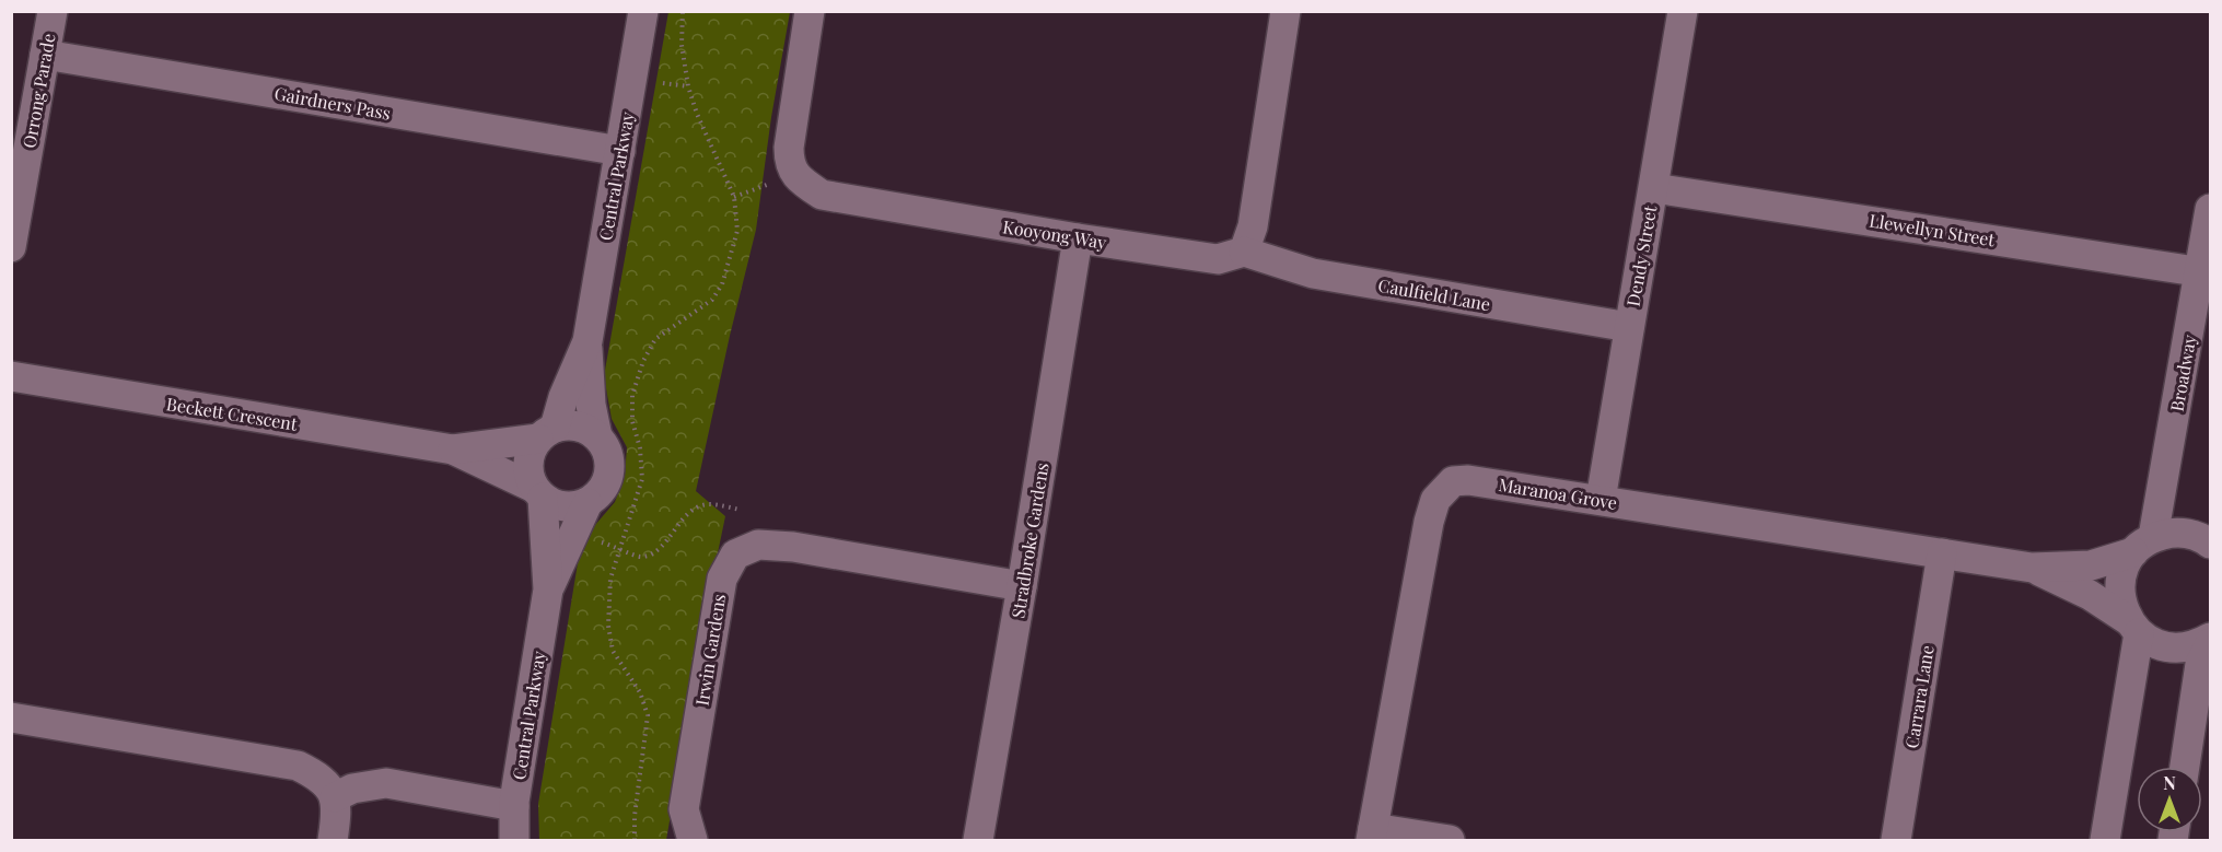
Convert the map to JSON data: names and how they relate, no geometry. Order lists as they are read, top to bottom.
{
  "streets": {
    "street": [
      "Orrong Parade",
      "Gairdners Pass",
      "Central Parkway",
      "Llewellyn Street",
      "Kooyong Way",
      "Dendy Street",
      "Caulfield Lane",
      "Broadway",
      "Beckett Crescent",
      "Maranoa Grove",
      "Stradbroke Gardens",
      "Irwin Gardens",
      "Carrara Lane"
    ]
  },
  "crossings": [
    ["Orrong Parade", "Gairdners Pass"],
    ["Gairdners Pass", "Central Parkway"],
    ["Central Parkway", "Beckett Crescent"],
    ["Llewellyn Street", "Dendy Street"],
    ["Llewellyn Street", "Broadway"],
    ["Kooyong Way", "Caulfield Lane"],
    ["Kooyong Way", "Stradbroke Gardens"],
    ["Dendy Street", "Caulfield Lane"],
    ["Dendy Street", "Maranoa Grove"],
    ["Broadway", "Maranoa Grove"],
    ["Maranoa Grove", "Carrara Lane"],
    ["Stradbroke Gardens", "Irwin Gardens"]
  ],
  "north": "top"
}
